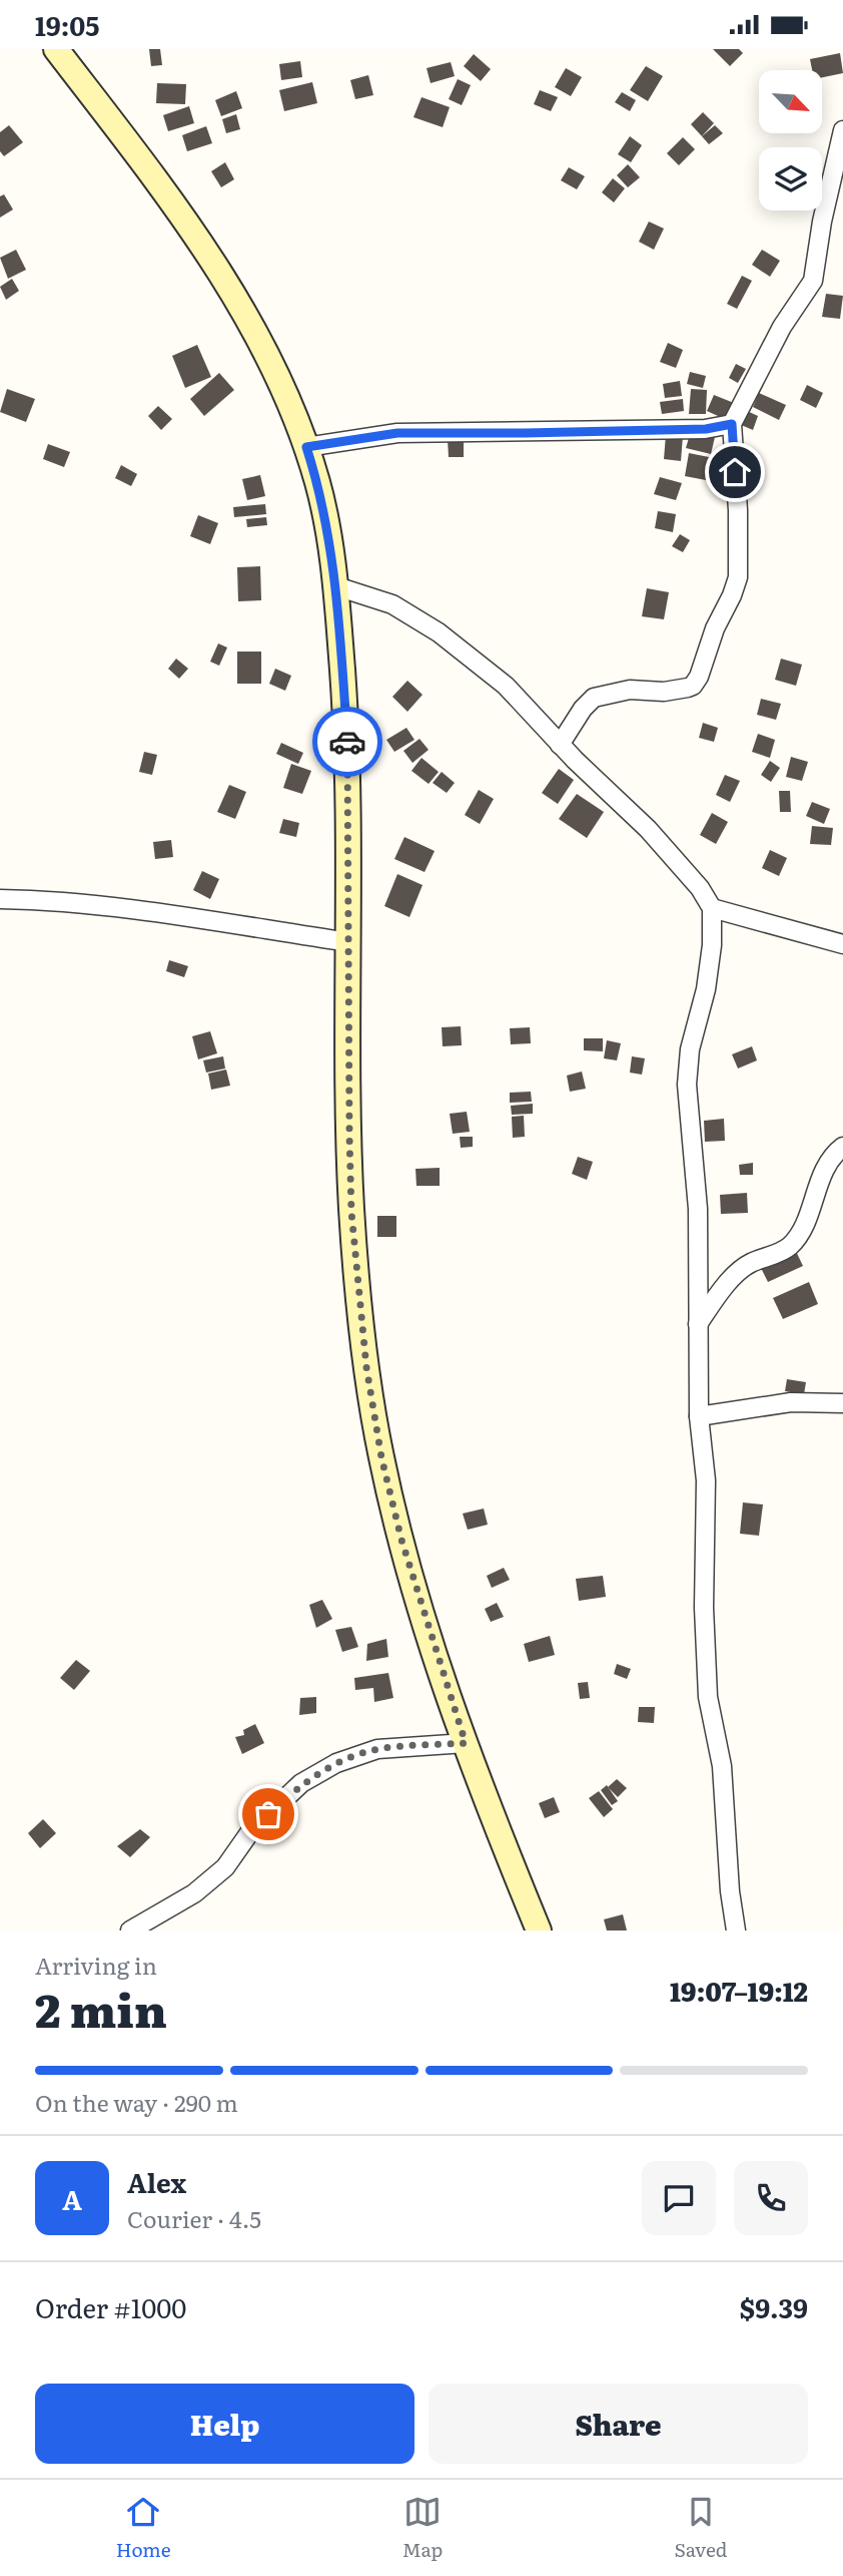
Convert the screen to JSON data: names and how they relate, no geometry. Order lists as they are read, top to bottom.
{
  "north": "bottom right",
  "page": {
    "status": "19:05",
    "heading": ["2 min", "Arriving in", "19:07–19:12"],
    "panel": [
      "Alex",
      "Courier · 4.5",
      "Order #1000",
      "$9.39"
    ],
    "bar": "On the way · 290 m",
    "round": "A",
    "buttons": ["Help", "Share"],
    "tabs": ["Home", "Map", "Saved"]
  }
}
